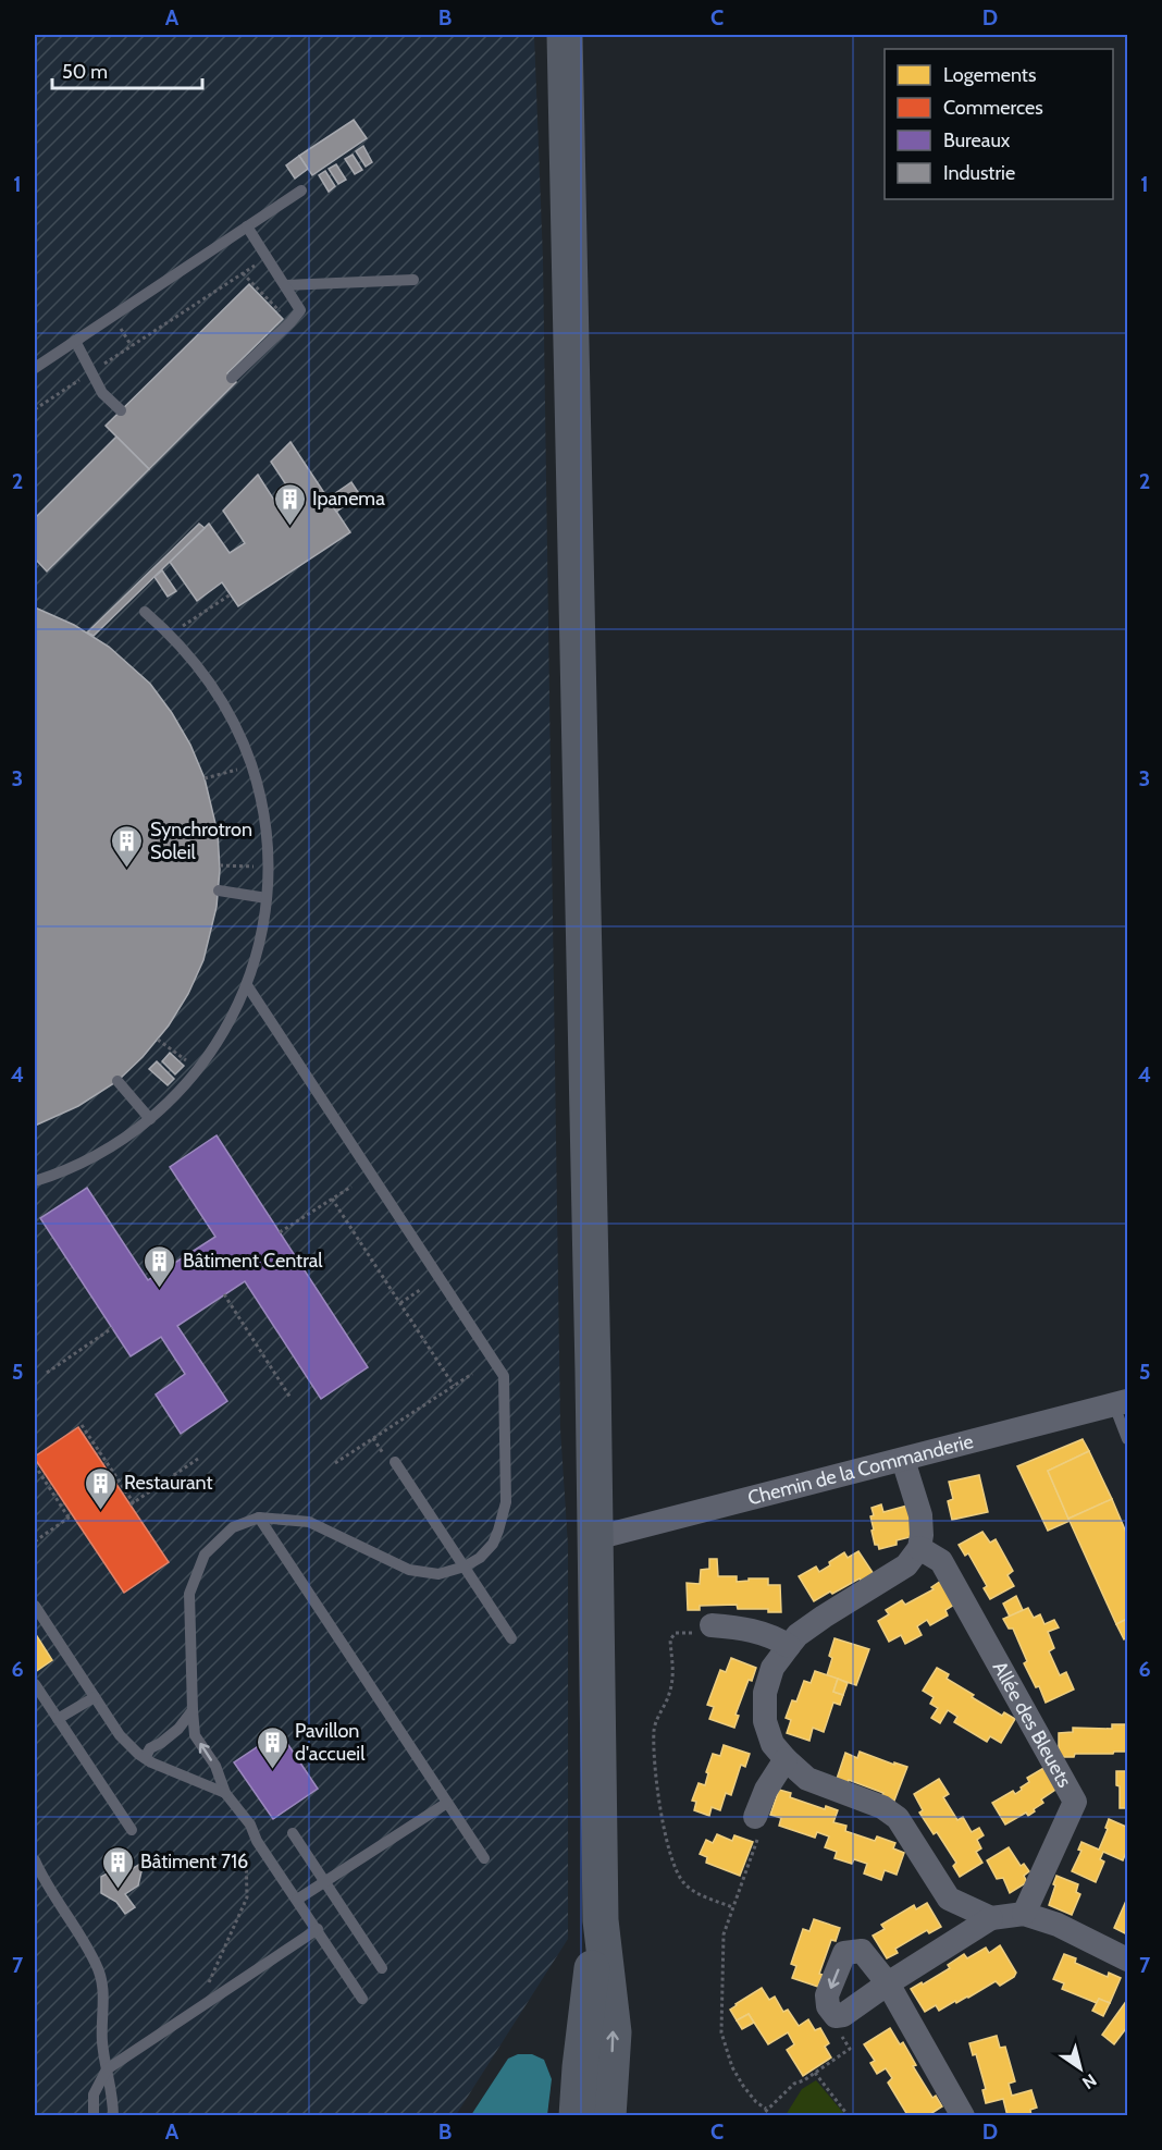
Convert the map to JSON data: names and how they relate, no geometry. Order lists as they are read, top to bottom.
{
  "streets": {
    "street": ["Chemin de la Commanderie", "Allée des Bleuets"]
  },
  "places": {
    "building": [
      "Ipanema",
      "Synchrotron Soleil",
      "Bâtiment Central",
      "Restaurant",
      "Pavillon d'accueil",
      "Bâtiment 716"
    ]
  },
  "legend": [
    "Logements",
    "Commerces",
    "Bureaux",
    "Industrie"
  ],
  "scale_bar": "50 m",
  "north": "bottom right",
  "grid": {
    "columns": [
      "A",
      "B",
      "C",
      "D"
    ],
    "rows": [
      "1",
      "2",
      "3",
      "4",
      "5",
      "6",
      "7"
    ]
  }
}
